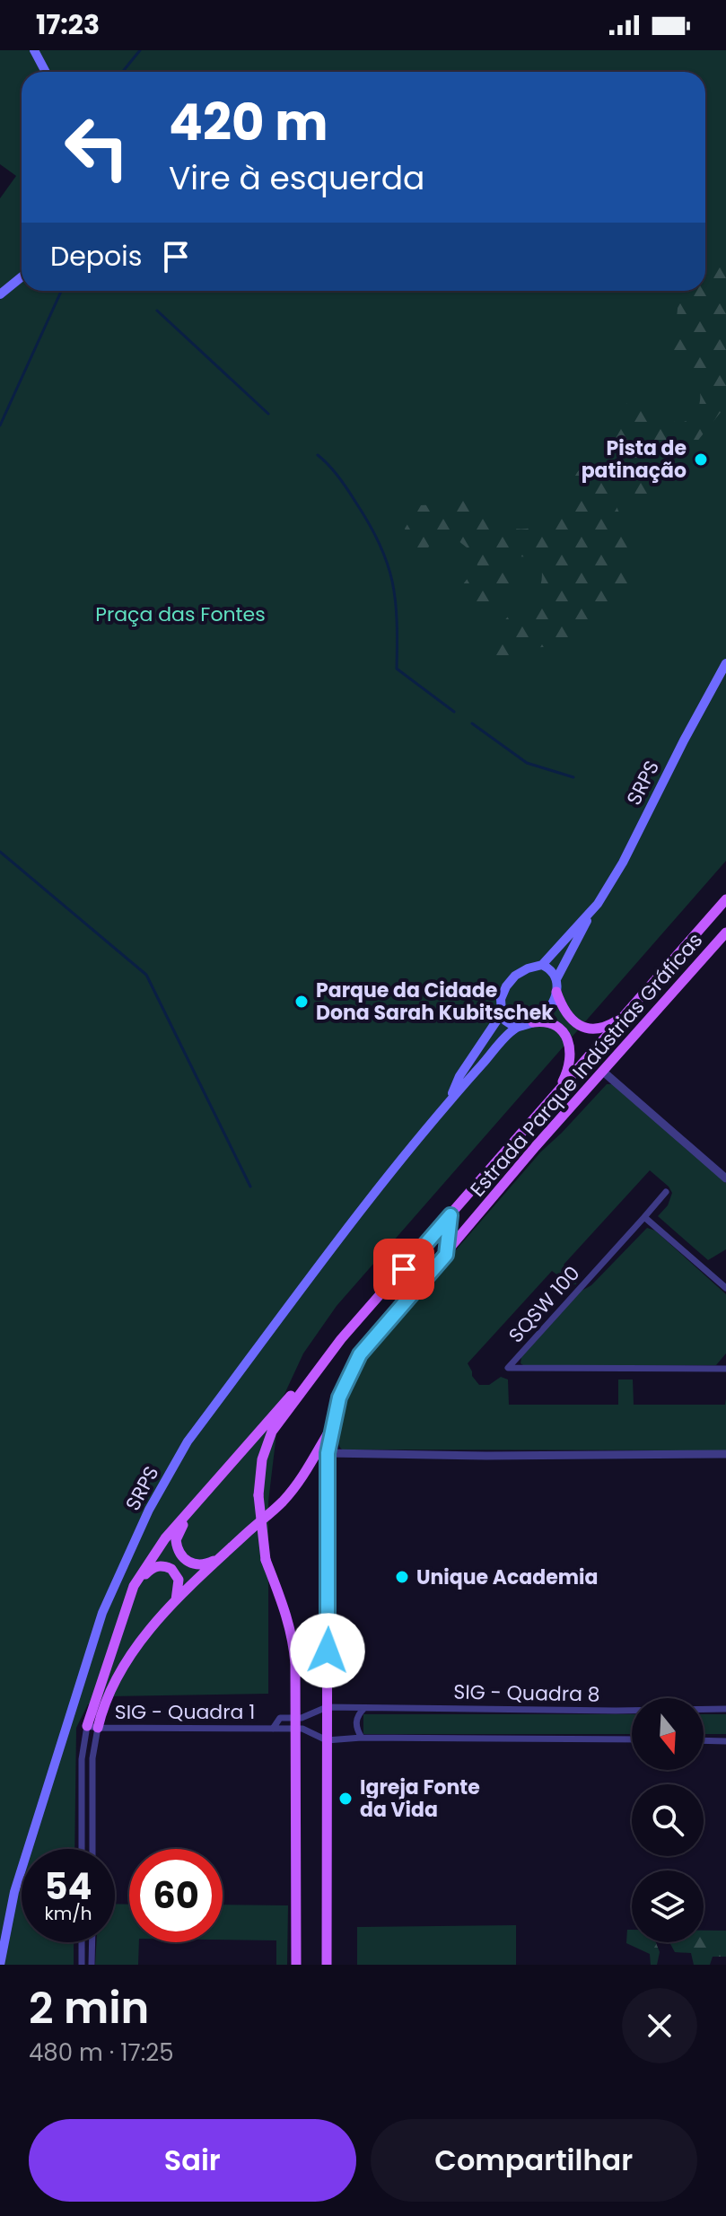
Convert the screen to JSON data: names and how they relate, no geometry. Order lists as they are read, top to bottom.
{
  "streets": {
    "main road": ["SRPS", "Estrada Parque Indústrias Gráficas"],
    "street": ["SQSW 100", "SIG - Quadra 8", "SIG - Quadra 1"]
  },
  "crossings": [
    ["Estrada Parque Indústrias Gráficas", "SIG - Quadra 8"],
    ["Estrada Parque Indústrias Gráficas", "SIG - Quadra 1"]
  ],
  "parks": ["Praça das Fontes"],
  "places": [
    "Pista de patinação",
    "Parque da Cidade Dona Sarah Kubitschek",
    "Unique Academia",
    "Igreja Fonte da Vida"
  ],
  "north": "bottom",
  "page": {
    "status": "17:23",
    "turn": ["420 m", "Vire à esquerda"],
    "then": "Depois",
    "speed": "54 km/h",
    "limit": "60",
    "heading": ["2 min", "480 m · 17:25"],
    "buttons": ["Sair", "Compartilhar"]
  }
}
